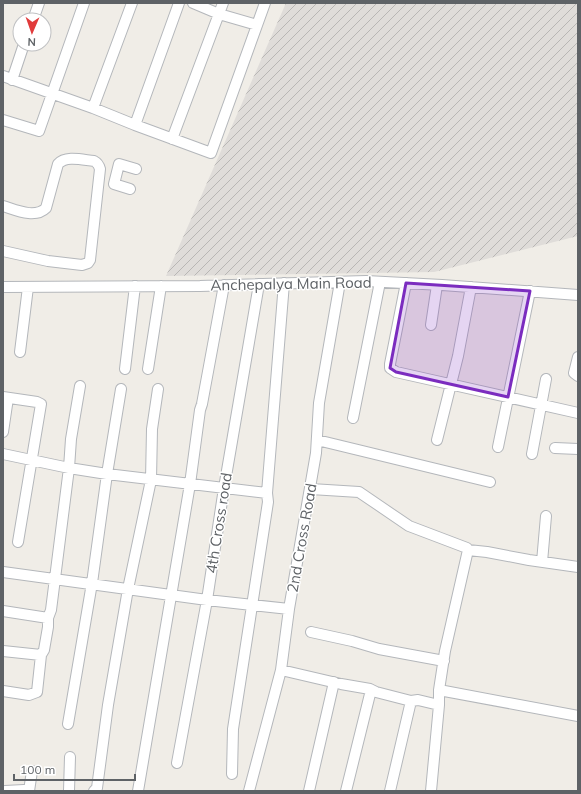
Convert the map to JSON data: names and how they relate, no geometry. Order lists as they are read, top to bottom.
{
  "streets": {
    "street": ["Anchepalya Main Road", "4th Cross road", "2nd Cross Road"]
  },
  "crossings": [
    ["Anchepalya Main Road", "4th Cross road"],
    ["Anchepalya Main Road", "2nd Cross Road"]
  ],
  "scale_bar": "100 m",
  "north": "bottom"
}
